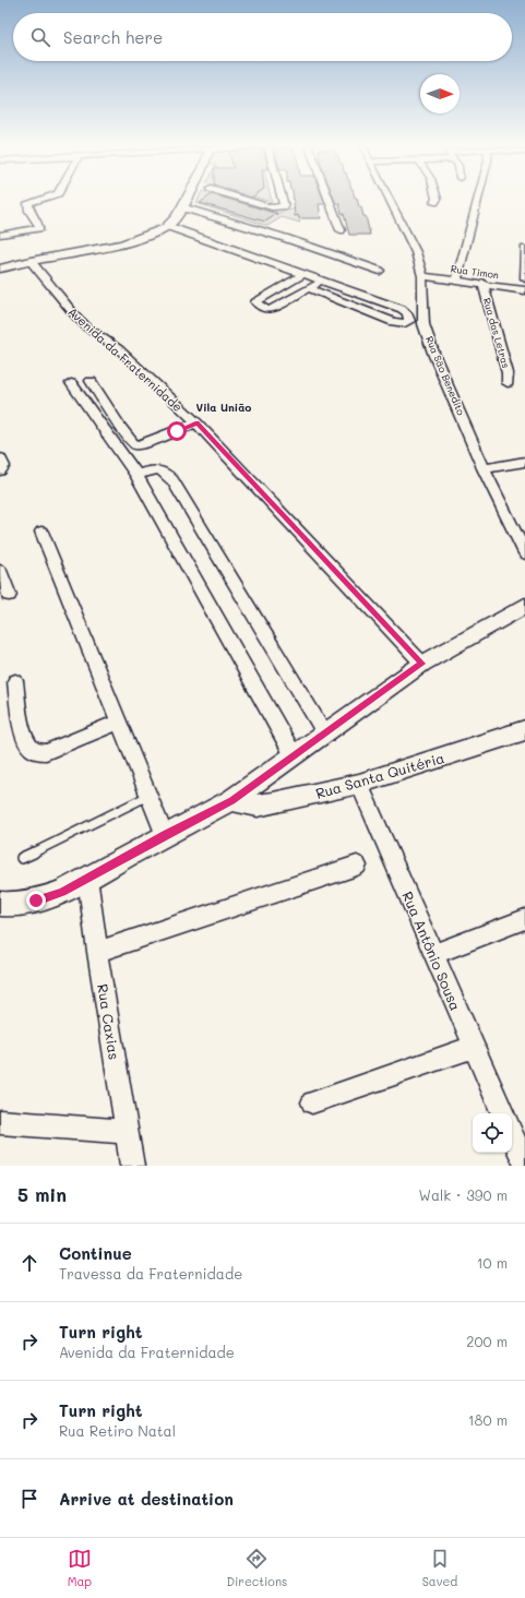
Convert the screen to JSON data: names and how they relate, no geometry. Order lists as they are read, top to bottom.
{
  "streets": {
    "street": [
      "Rua Timon",
      "Rua das Letras",
      "Avenida da Fraternidade",
      "Rua São Benedito",
      "Rua Santa Quitéria",
      "Rua Antônio Sousa",
      "Rua Caxias"
    ]
  },
  "crossings": [
    ["Rua Timon", "Rua das Letras"],
    ["Rua Timon", "Rua São Benedito"],
    ["Rua Santa Quitéria", "Rua Antônio Sousa"]
  ],
  "districts": ["Vila União"],
  "north": "right",
  "page": {
    "search": "Search here",
    "heading": ["5 min", "Walk · 390 m"],
    "list": [
      ["Continue", "Travessa da Fraternidade", "10 m"],
      ["Turn right", "Avenida da Fraternidade", "200 m"],
      ["Turn right", "Rua Retiro Natal", "180 m"],
      "Arrive at destination"
    ],
    "nav": ["Map", "Directions", "Saved"]
  }
}
